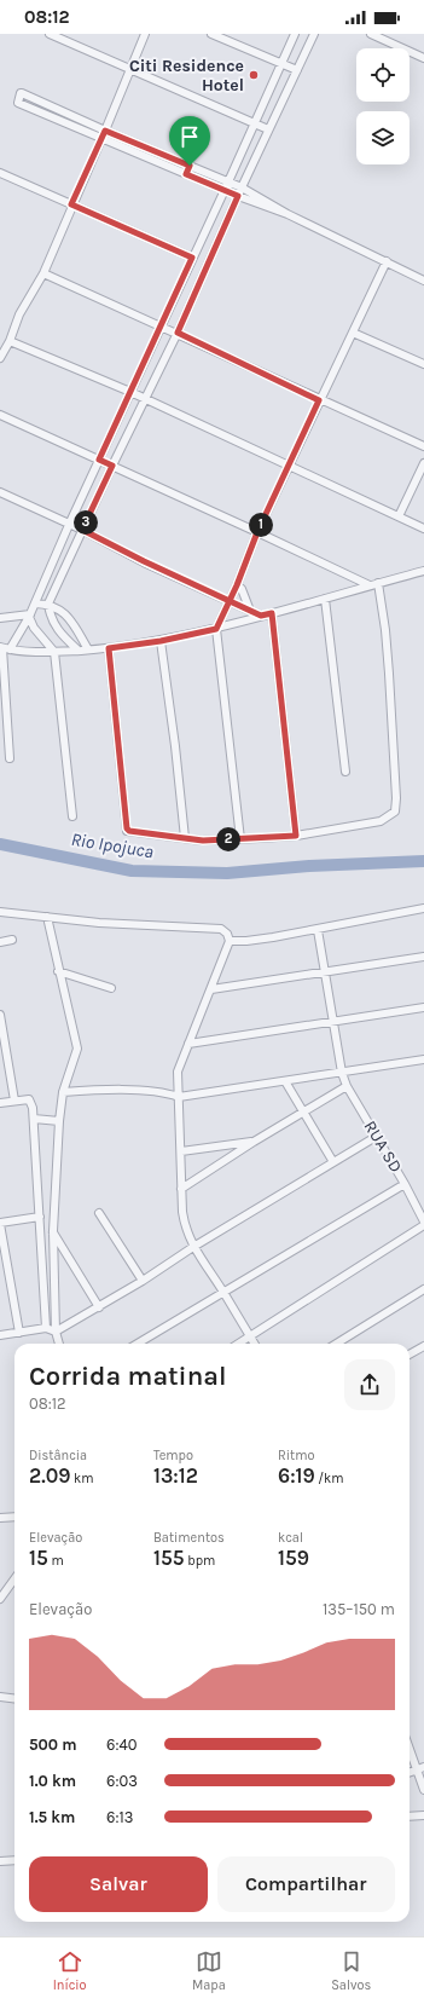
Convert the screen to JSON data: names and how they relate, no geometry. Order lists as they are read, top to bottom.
{
  "streets": {
    "street": ["RUA SD"]
  },
  "water": ["Rio Ipojuca"],
  "places": ["Citi Residence Hotel"],
  "page": {
    "status": "08:12",
    "pins": ["3", "1", "2"],
    "heading": ["Corrida matinal", "08:12"],
    "stats": [
      ["Distância", "2.09 km"],
      ["Tempo", "13:12"],
      ["Ritmo", "6:19 /km"],
      ["Elevação", "15 m"],
      ["Batimentos", "155 bpm"],
      ["kcal", "159"]
    ],
    "chart": ["Elevação", "135–150 m"],
    "list": [
      {
        "name": "500 m",
        "note": "6:40"
      },
      {
        "name": "1.0 km",
        "note": "6:03"
      },
      {
        "name": "1.5 km",
        "note": "6:13"
      }
    ],
    "buttons": ["Salvar", "Compartilhar"],
    "tabs": ["Início", "Mapa", "Salvos"]
  }
}
